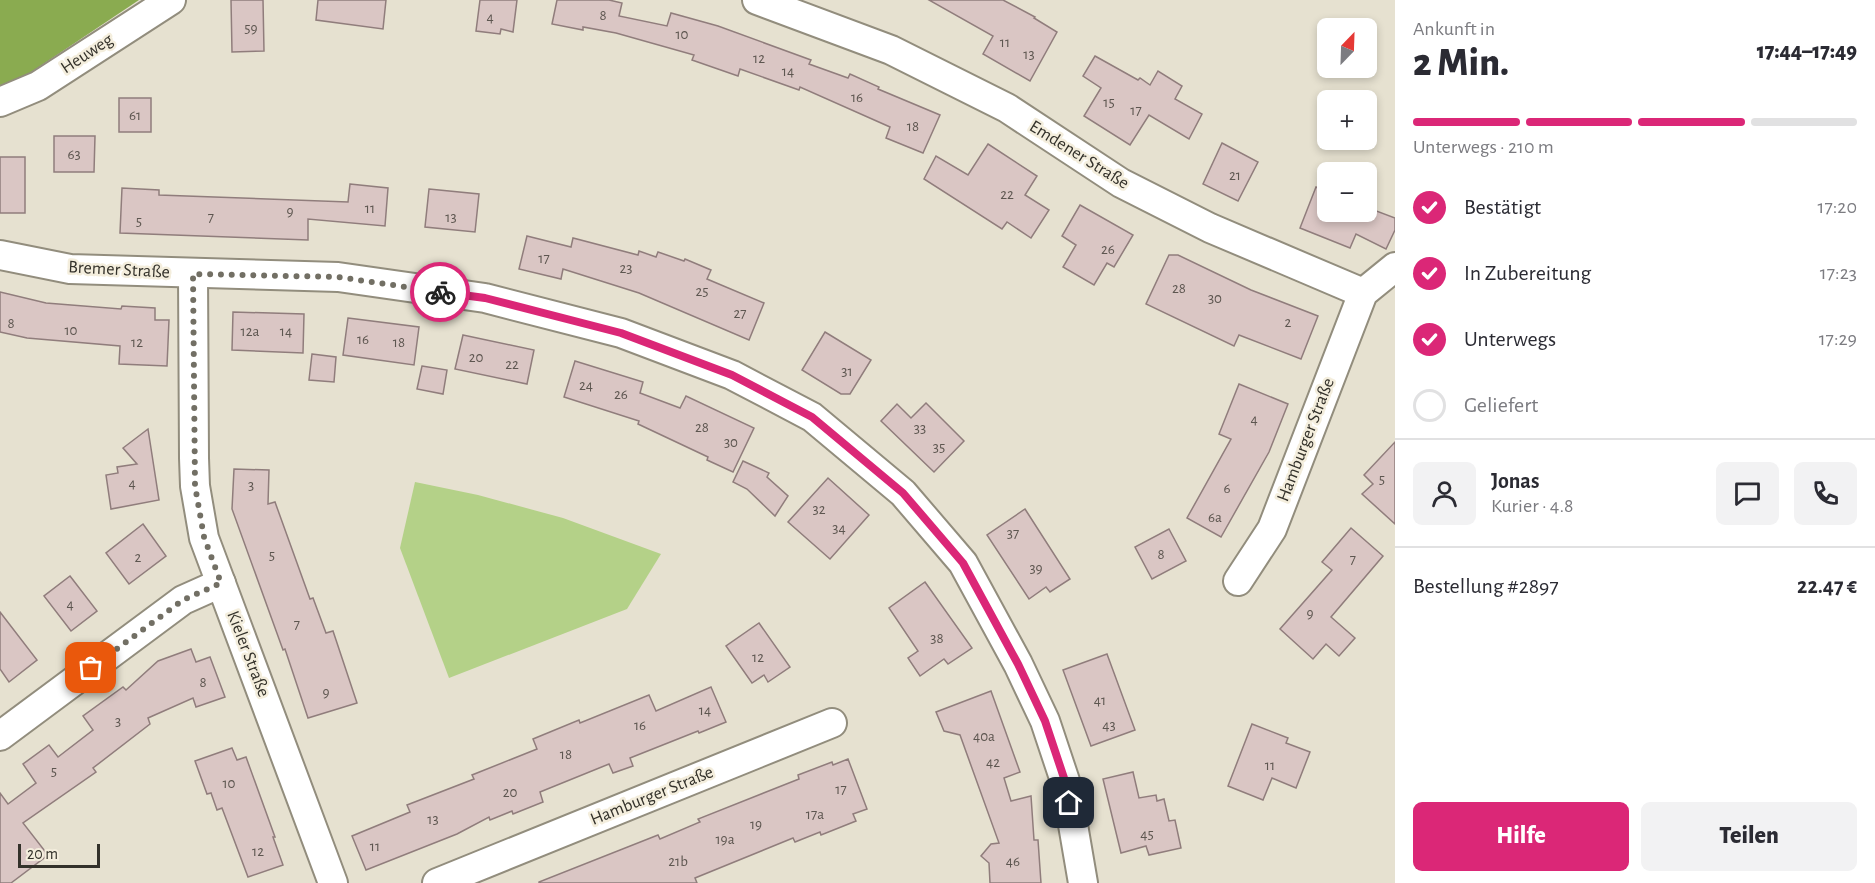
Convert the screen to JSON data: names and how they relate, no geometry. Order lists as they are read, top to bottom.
{
  "streets": {
    "street": [
      "Heuweg",
      "Emdener Straße",
      "Bremer Straße",
      "Hamburger Straße",
      "Kieler Straße"
    ]
  },
  "crossings": [
    ["Emdener Straße", "Hamburger Straße"],
    ["Bremer Straße", "Kieler Straße"]
  ],
  "house_numbers": [
    "8",
    "4",
    "59",
    "10",
    "11",
    "13",
    "12",
    "14",
    "16",
    "15",
    "17",
    "61",
    "18",
    "63",
    "21",
    "22",
    "11",
    "9",
    "7",
    "13",
    "5",
    "26",
    "17",
    "23",
    "28",
    "25",
    "30",
    "27",
    "2",
    "8",
    "10",
    "12a",
    "14",
    "16",
    "12",
    "18",
    "20",
    "22",
    "31",
    "24",
    "26",
    "4",
    "28",
    "33",
    "30",
    "35",
    "5",
    "4",
    "3",
    "6",
    "32",
    "6a",
    "34",
    "37",
    "8",
    "5",
    "2",
    "7",
    "39",
    "4",
    "9",
    "7",
    "38",
    "12",
    "8",
    "9",
    "41",
    "14",
    "3",
    "16",
    "43",
    "40a",
    "18",
    "42",
    "11",
    "5",
    "10",
    "17",
    "20",
    "17a",
    "13",
    "19",
    "45",
    "19a",
    "11",
    "12",
    "21b",
    "46"
  ],
  "scale_bar": "20 m",
  "north": "top right",
  "page": {
    "heading": ["2 Min.", "Ankunft in", "17:44–17:49"],
    "panel": [
      "Jonas",
      "Kurier · 4.8",
      "Bestellung #2897",
      "22.47 €"
    ],
    "map_buttons": ["+", "−"],
    "bar": "Unterwegs · 210 m",
    "list": [
      ["Bestätigt", "17:20"],
      ["In Zubereitung", "17:23"],
      ["Unterwegs", "17:29"],
      "Geliefert"
    ],
    "buttons": ["Hilfe", "Teilen"],
    "scale": "20 m"
  }
}
